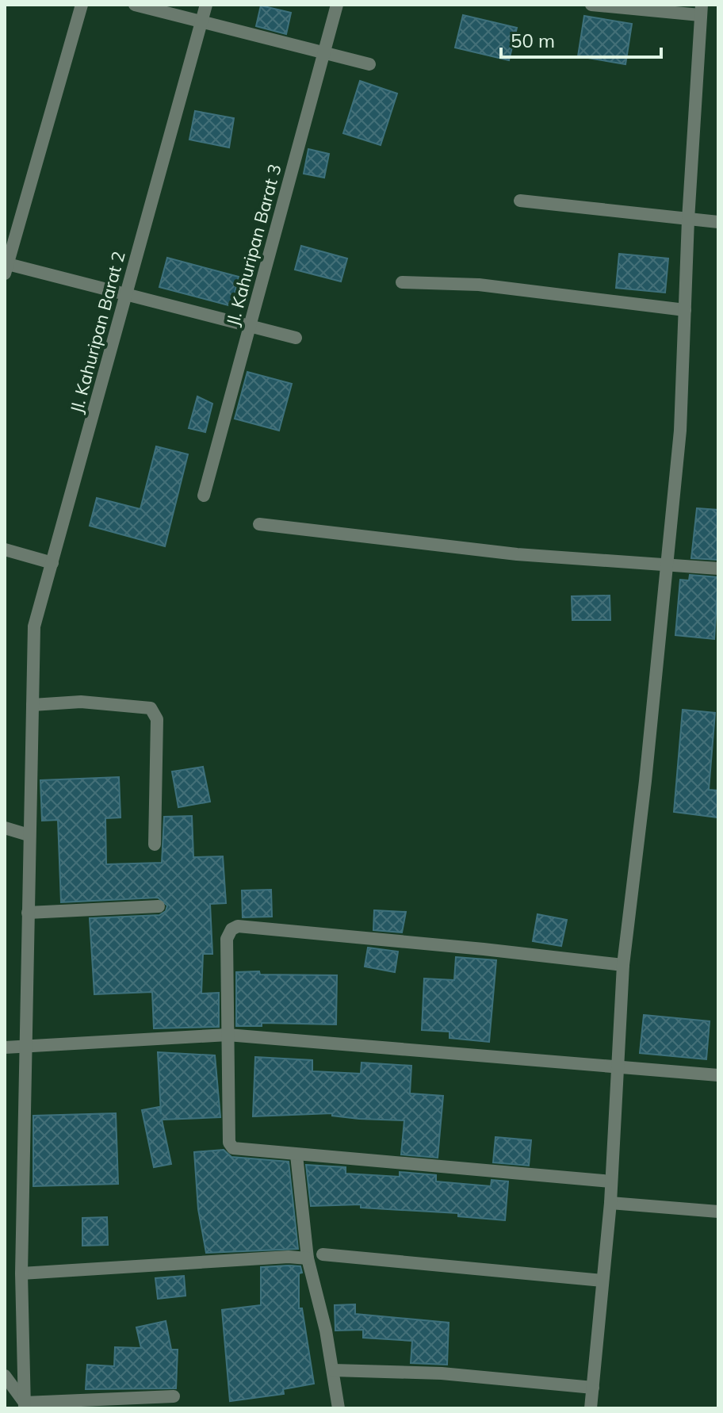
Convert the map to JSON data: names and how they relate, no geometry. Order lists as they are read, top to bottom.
{
  "streets": {
    "street": ["Jl. Kahuripan Barat 3", "Jl. Kahuripan Barat 2"]
  },
  "scale_bar": "50 m"
}
